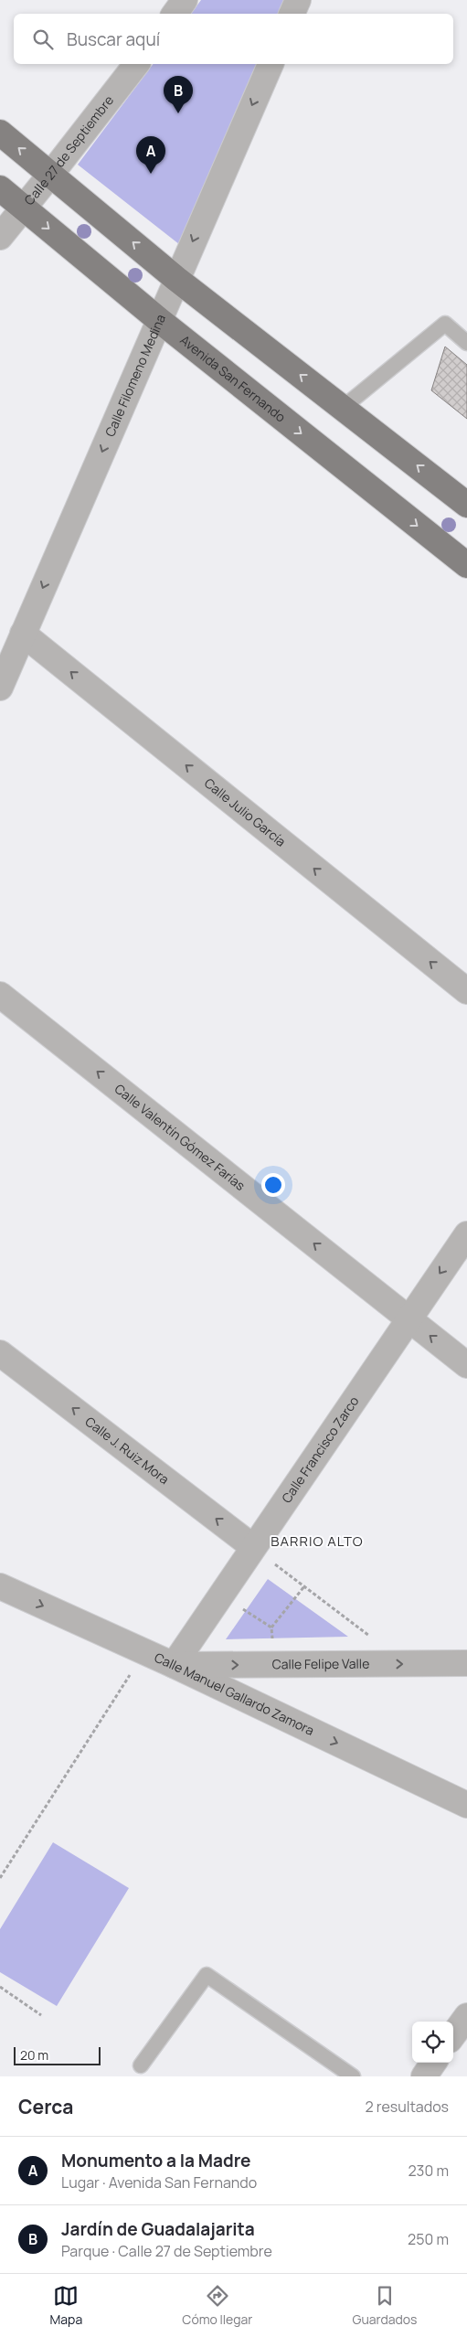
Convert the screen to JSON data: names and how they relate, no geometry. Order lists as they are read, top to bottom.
{
  "streets": {
    "main road": ["Avenida San Fernando"],
    "street": [
      "Calle 27 de Septiembre",
      "Calle Filomeno Medina",
      "Calle Julio García",
      "Calle Valentín Gómez Farías",
      "Calle Francisco Zarco",
      "Calle J. Ruiz Mora",
      "Calle Felipe Valle",
      "Calle Manuel Gallardo Zamora"
    ]
  },
  "crossings": [
    ["Calle 27 de Septiembre", "Avenida San Fernando"],
    ["Calle Filomeno Medina", "Avenida San Fernando"],
    ["Calle Filomeno Medina", "Calle Julio García"],
    ["Calle Valentín Gómez Farías", "Calle Francisco Zarco"],
    ["Calle Francisco Zarco", "Calle J. Ruiz Mora"],
    ["Calle Francisco Zarco", "Calle Felipe Valle"],
    ["Calle Francisco Zarco", "Calle Manuel Gallardo Zamora"],
    ["Calle Felipe Valle", "Calle Manuel Gallardo Zamora"]
  ],
  "one_way": [
    "Calle Filomeno Medina",
    "Calle Julio García",
    "Calle Valentín Gómez Farías",
    "Calle J. Ruiz Mora",
    "Calle Felipe Valle",
    "Calle Manuel Gallardo Zamora"
  ],
  "districts": ["BARRIO ALTO"],
  "scale_bar": "20 m",
  "page": {
    "search": "Buscar aquí",
    "pins": ["B", "A"],
    "scale": "20 m",
    "heading": ["Cerca", "2 resultados"],
    "list": [
      {
        "mark": "A",
        "name": "Monumento a la Madre",
        "note": "Lugar · Avenida San Fernando",
        "value": "230 m"
      },
      {
        "mark": "B",
        "name": "Jardín de Guadalajarita",
        "note": "Parque · Calle 27 de Septiembre",
        "value": "250 m"
      }
    ],
    "nav": ["Mapa", "Cómo llegar", "Guardados"]
  }
}
